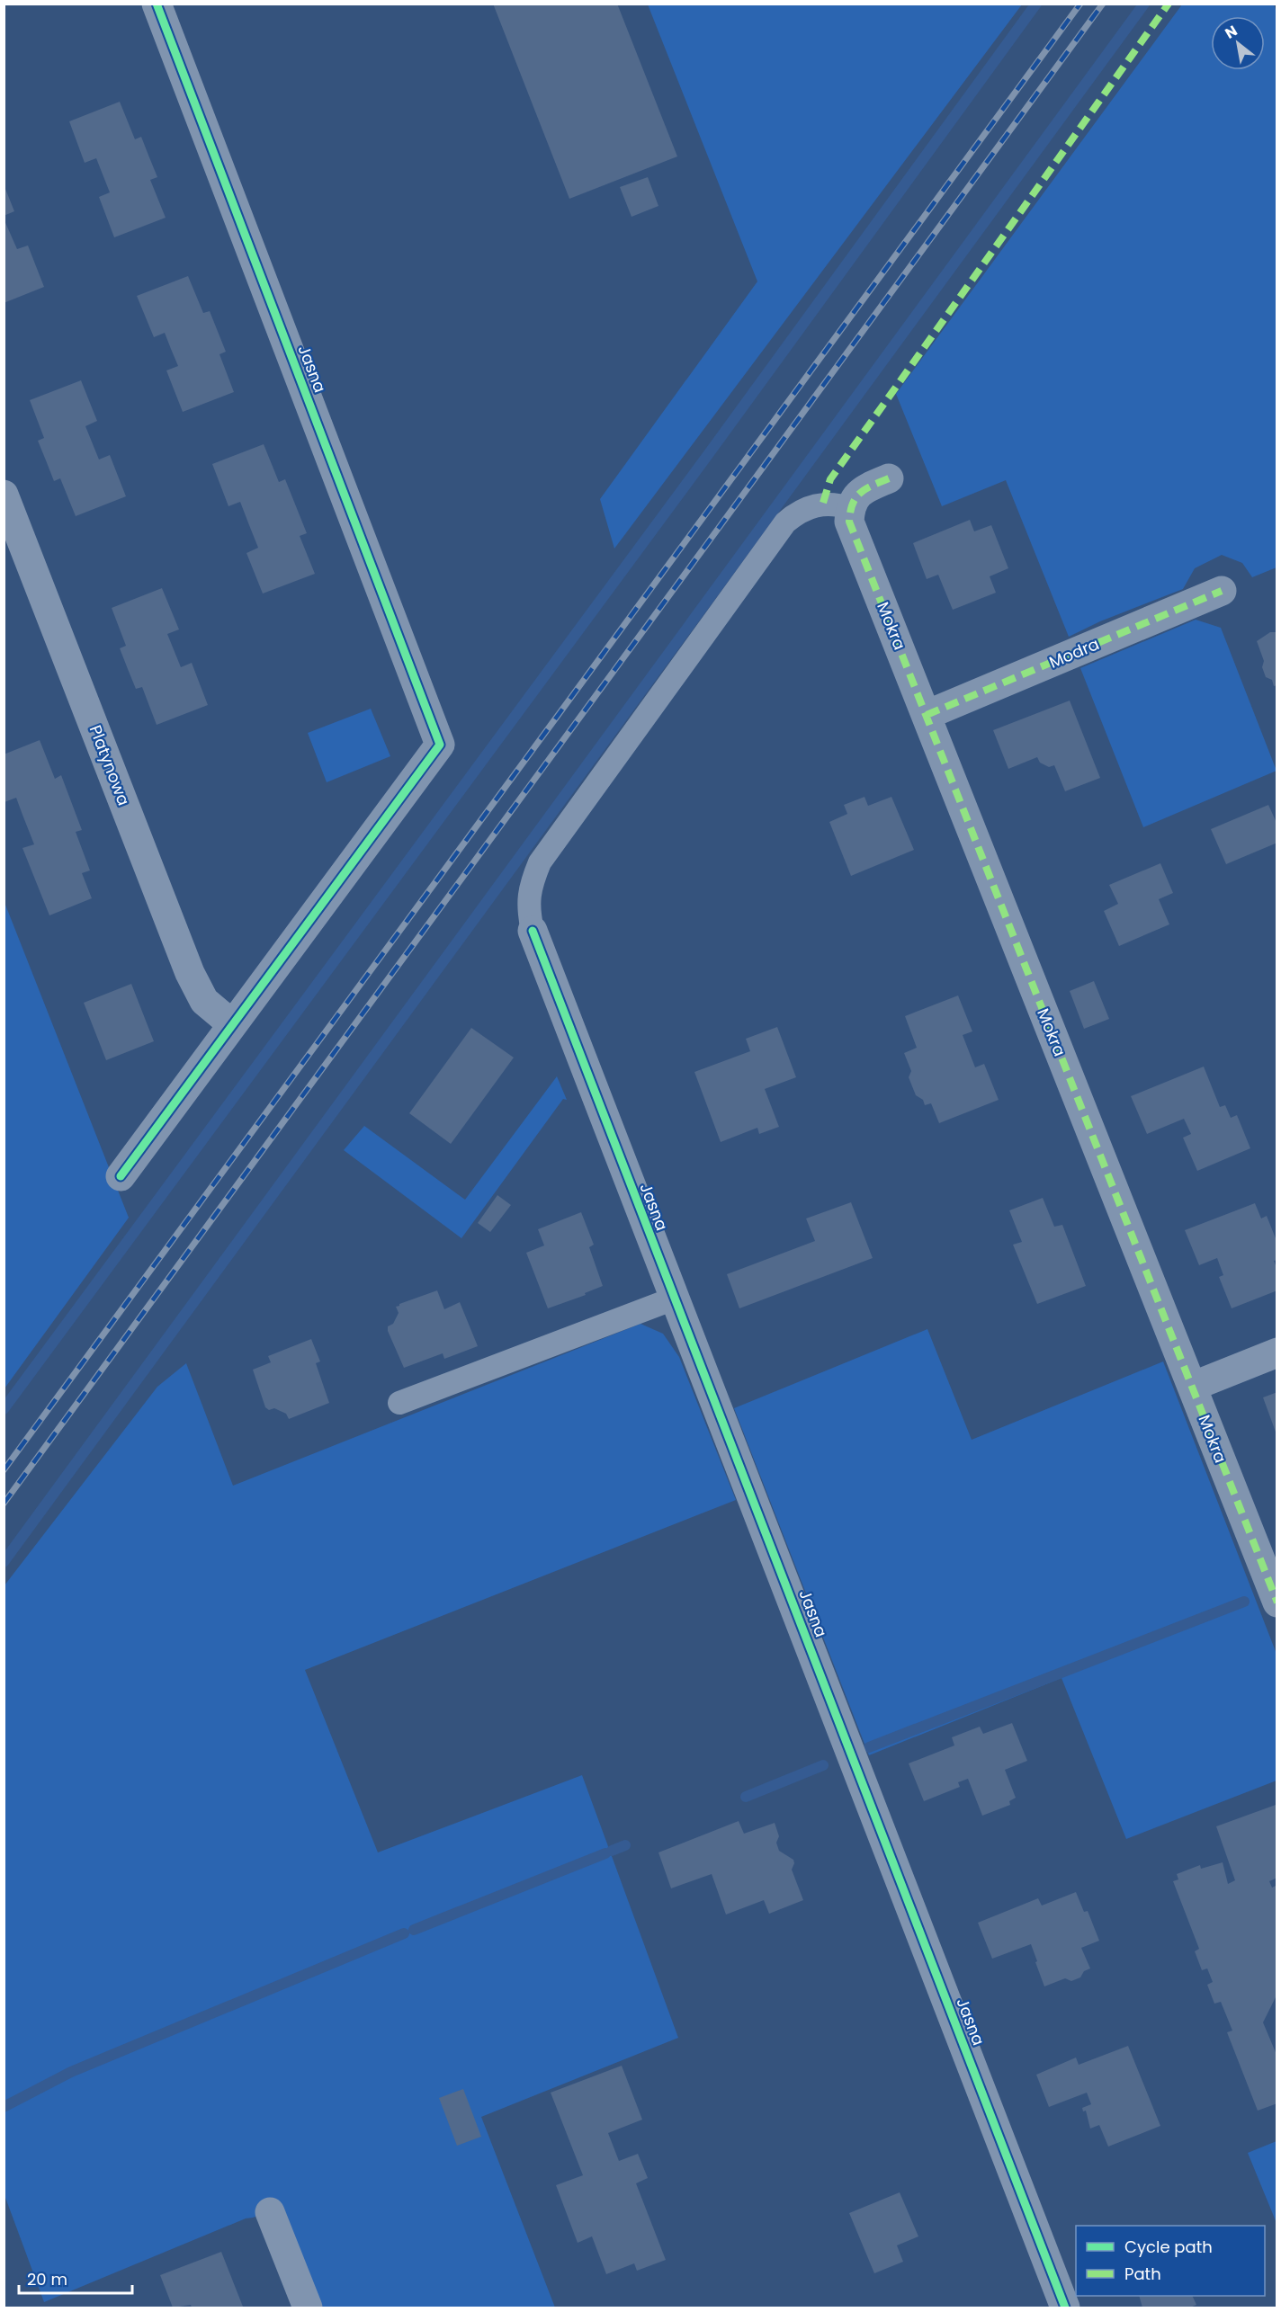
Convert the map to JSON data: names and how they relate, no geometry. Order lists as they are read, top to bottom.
{
  "streets": {
    "street": [
      "Jasna",
      "Mokra",
      "Modra",
      "Platynowa"
    ]
  },
  "crossings": [
    ["Jasna", "Platynowa"],
    ["Mokra", "Modra"]
  ],
  "legend": ["Cycle path", "Path"],
  "scale_bar": "20 m",
  "north": "top left"
}
